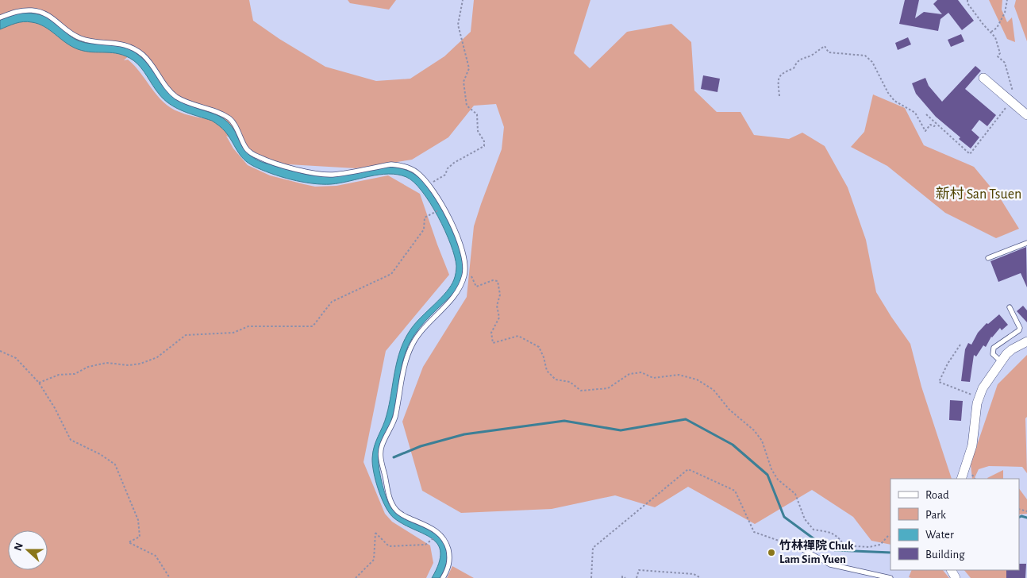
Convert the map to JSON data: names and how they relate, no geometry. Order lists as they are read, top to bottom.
{
  "districts": ["新村 San Tsuen"],
  "places": ["竹林禪院 Chuk Lam Sim Yuen"],
  "legend": [
    "Road",
    "Park",
    "Water",
    "Building"
  ],
  "north": "left"
}
